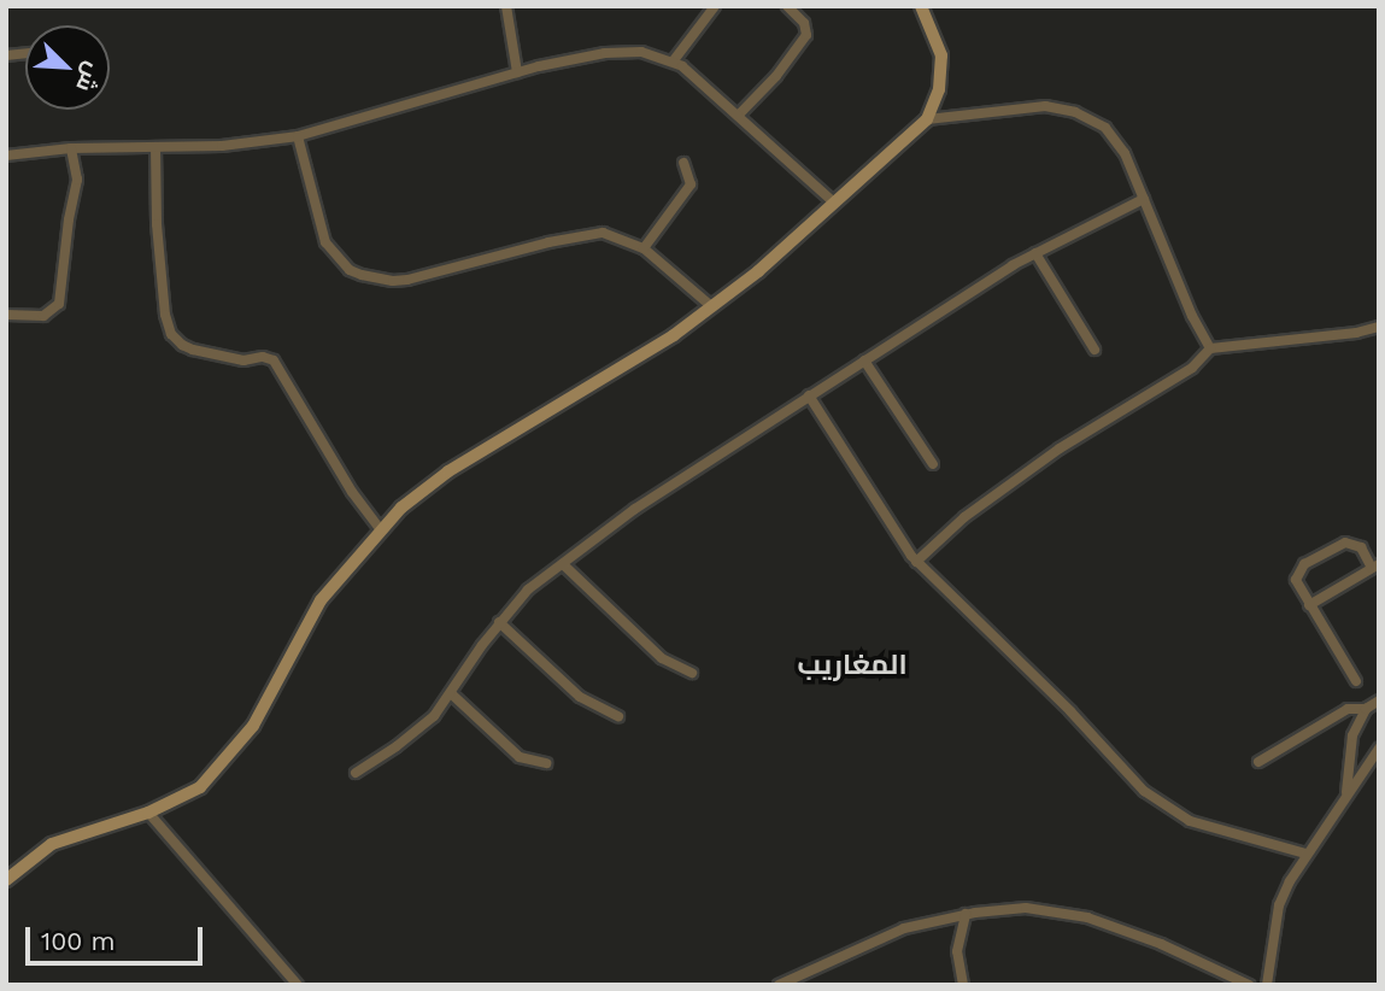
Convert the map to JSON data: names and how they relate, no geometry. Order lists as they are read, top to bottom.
{
  "districts": ["المغاريب"],
  "scale_bar": "100 m",
  "north": "bottom right"
}
